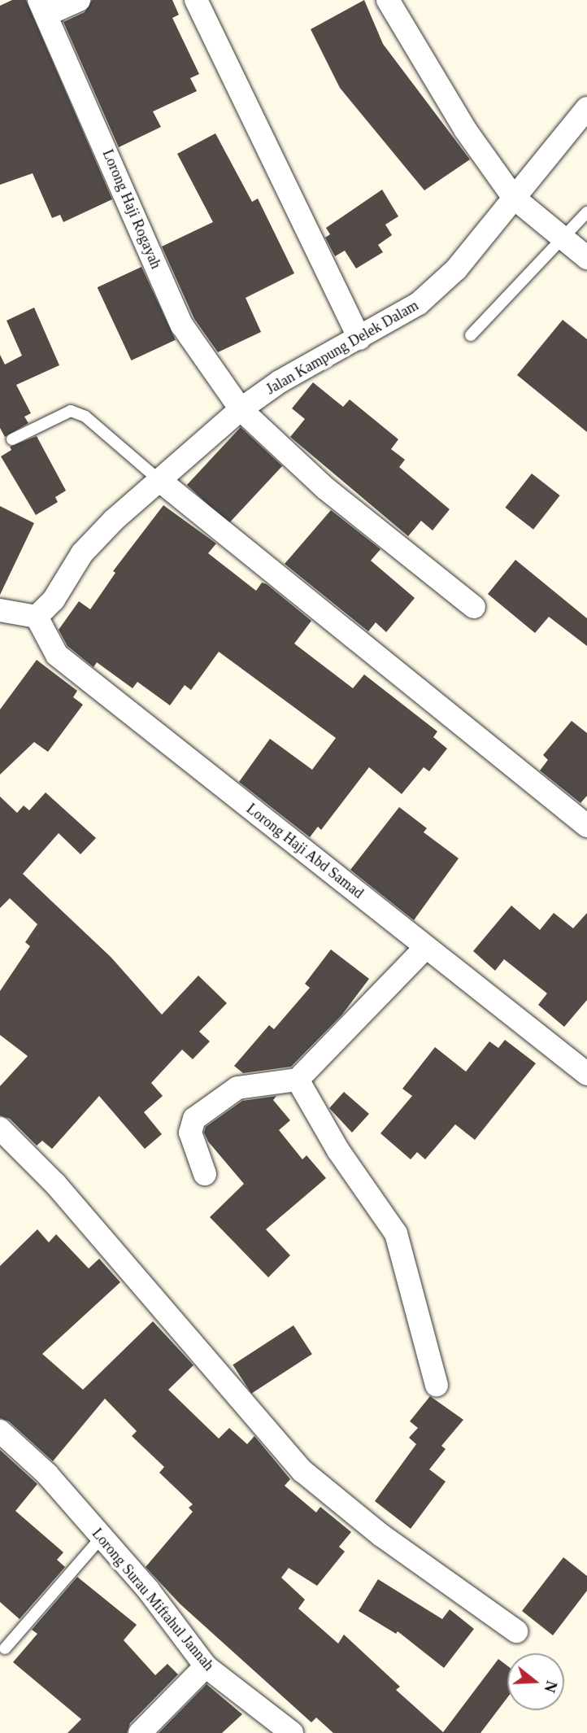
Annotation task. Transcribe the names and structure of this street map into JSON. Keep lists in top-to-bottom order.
{
  "streets": {
    "street": [
      "Lorong Haji Rogayah",
      "Jalan Kampung Delek Dalam",
      "Lorong Haji Abd Samad",
      "Lorong Surau Miftahul Jannah"
    ]
  },
  "crossings": [
    ["Lorong Haji Rogayah", "Jalan Kampung Delek Dalam"],
    ["Jalan Kampung Delek Dalam", "Lorong Haji Abd Samad"]
  ],
  "north": "right"
}
